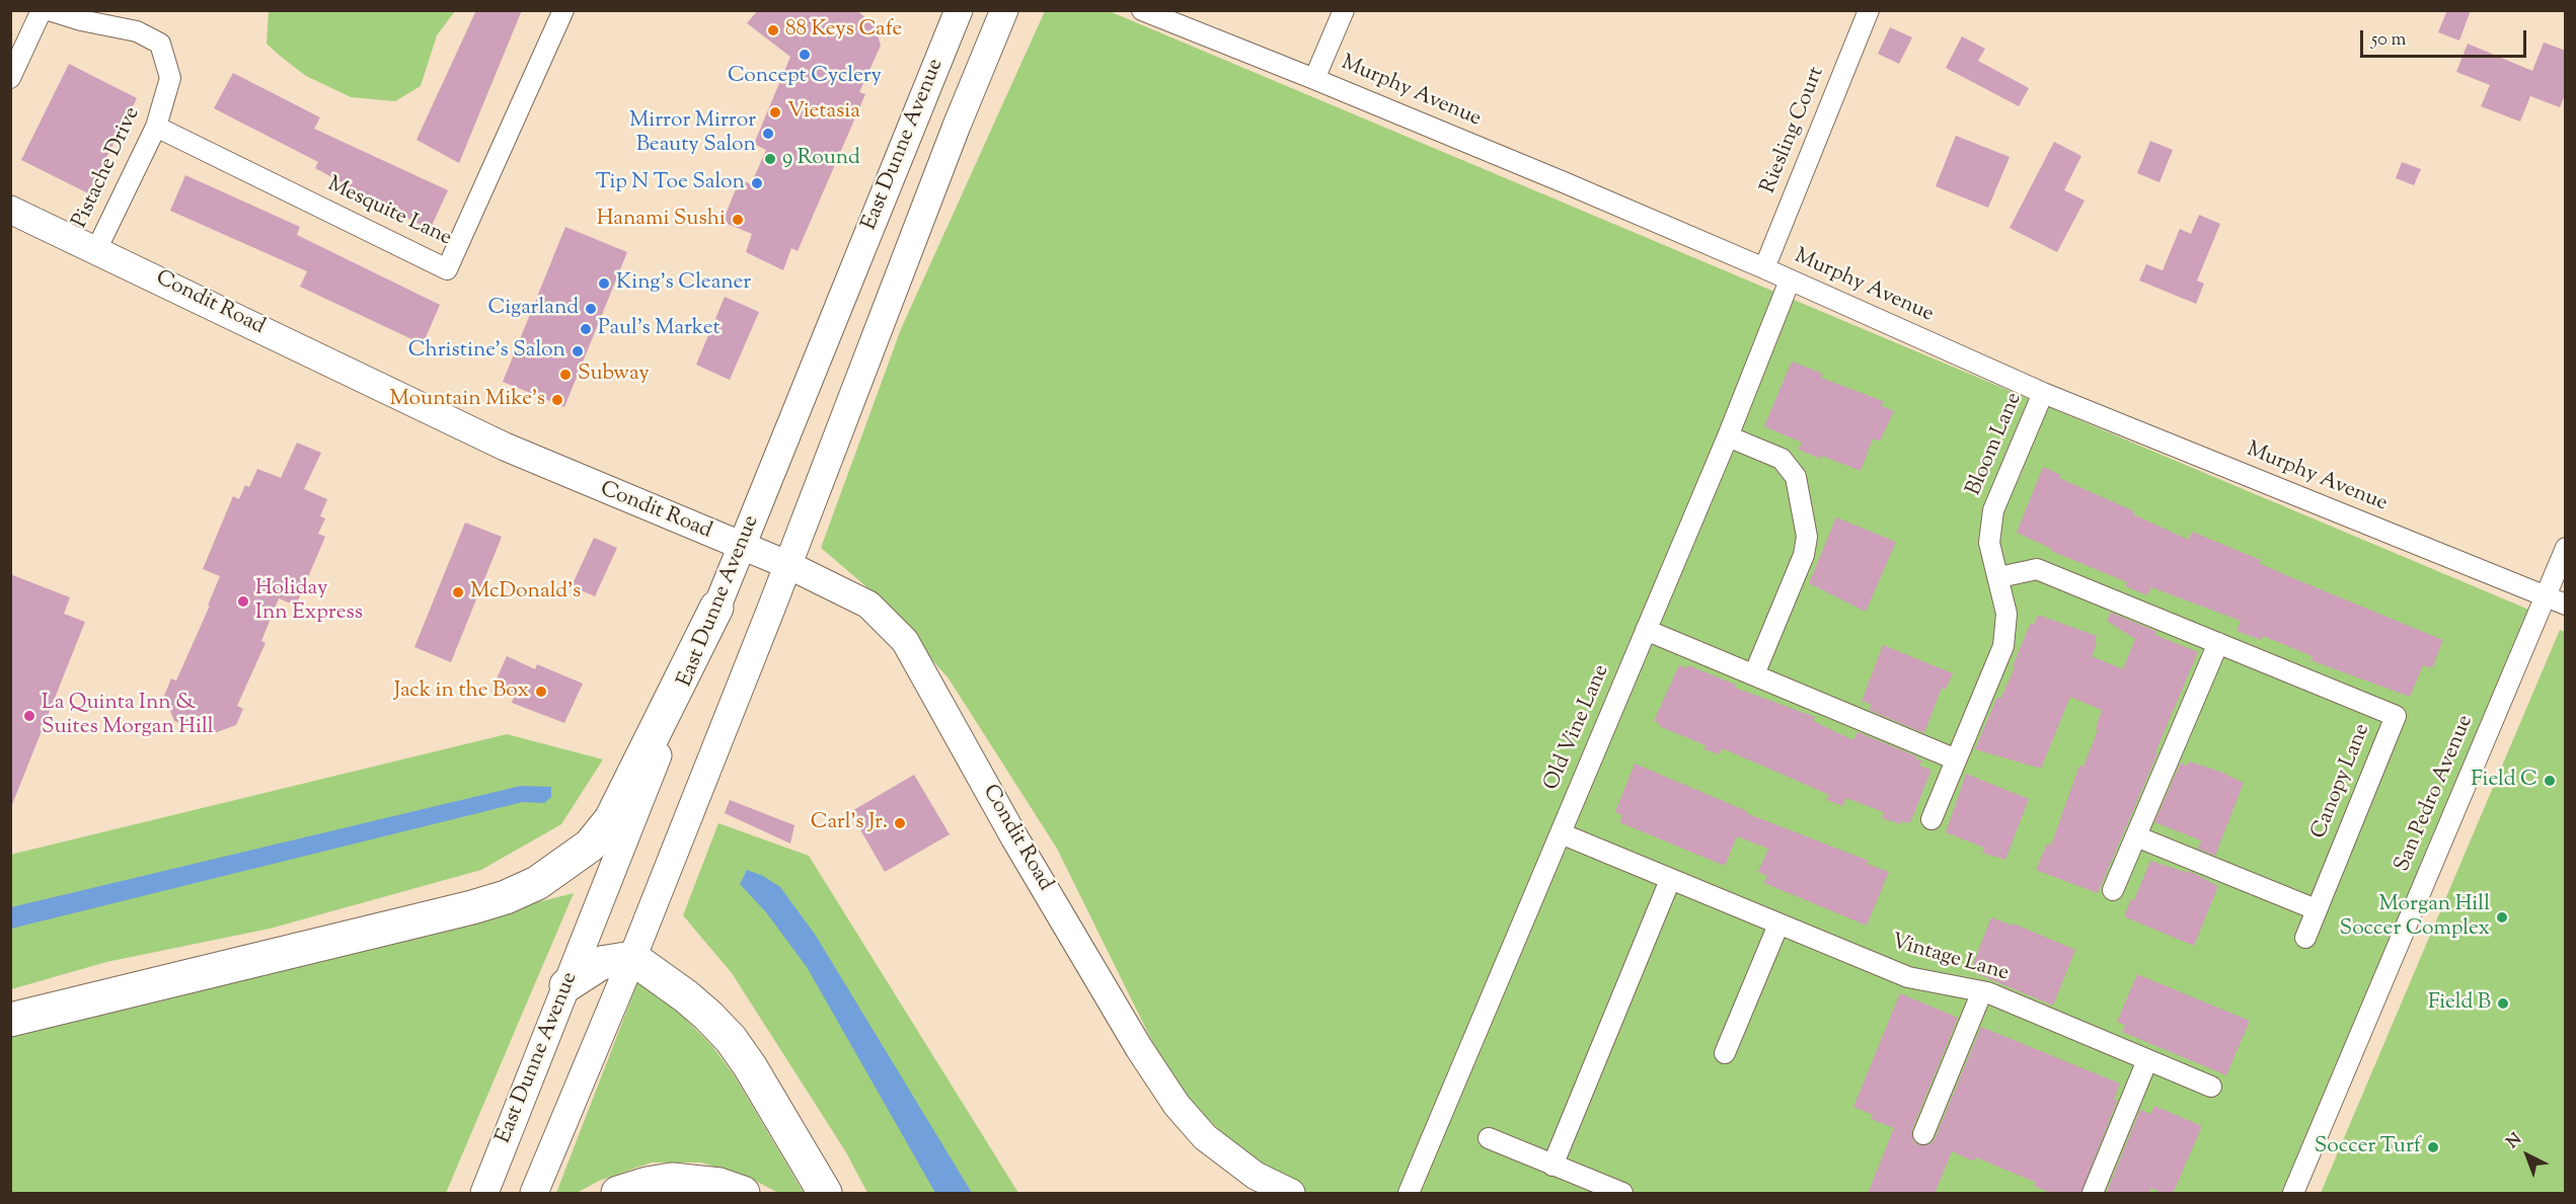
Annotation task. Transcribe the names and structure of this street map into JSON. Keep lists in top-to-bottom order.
{
  "streets": {
    "main road": ["East Dunne Avenue", "Condit Road"],
    "street": [
      "Murphy Avenue",
      "Riesling Court",
      "Pistache Drive",
      "Mesquite Lane",
      "Bloom Lane",
      "Old Vine Lane",
      "Canopy Lane",
      "San Pedro Avenue",
      "Vintage Lane"
    ]
  },
  "crossings": [
    ["Murphy Avenue", "Riesling Court"],
    ["Murphy Avenue", "Bloom Lane"],
    ["Murphy Avenue", "Old Vine Lane"],
    ["Murphy Avenue", "San Pedro Avenue"],
    ["East Dunne Avenue", "Condit Road"],
    ["Pistache Drive", "Mesquite Lane"],
    ["Pistache Drive", "Condit Road"],
    ["Bloom Lane", "Canopy Lane"],
    ["Old Vine Lane", "Vintage Lane"]
  ],
  "places": [
    "88 Keys Cafe",
    "Concept Cyclery",
    "Vietasia",
    "Mirror Mirror Beauty Salon",
    "9 Round",
    "Tip N Toe Salon",
    "Hanami Sushi",
    "King's Cleaner",
    "Cigarland",
    "Paul's Market",
    "Christine's Salon",
    "Subway",
    "Mountain Mike's",
    "McDonald's",
    "Holiday Inn Express",
    "Jack in the Box",
    "La Quinta Inn & Suites Morgan Hill",
    "Field C",
    "Carl's Jr.",
    "Morgan Hill Soccer Complex",
    "Field B",
    "Soccer Turf"
  ],
  "scale_bar": "50 m",
  "north": "top left"
}
